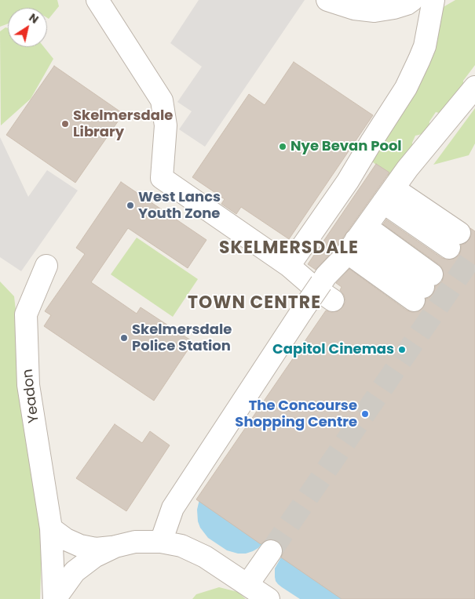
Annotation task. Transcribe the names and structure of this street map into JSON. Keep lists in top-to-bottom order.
{
  "streets": {
    "street": ["Yeadon"]
  },
  "districts": ["SKELMERSDALE", "TOWN CENTRE"],
  "places": [
    "Skelmersdale Library",
    "Nye Bevan Pool",
    "West Lancs Youth Zone",
    "Skelmersdale Police Station",
    "Capitol Cinemas",
    "The Concourse Shopping Centre"
  ],
  "north": "top right"
}
